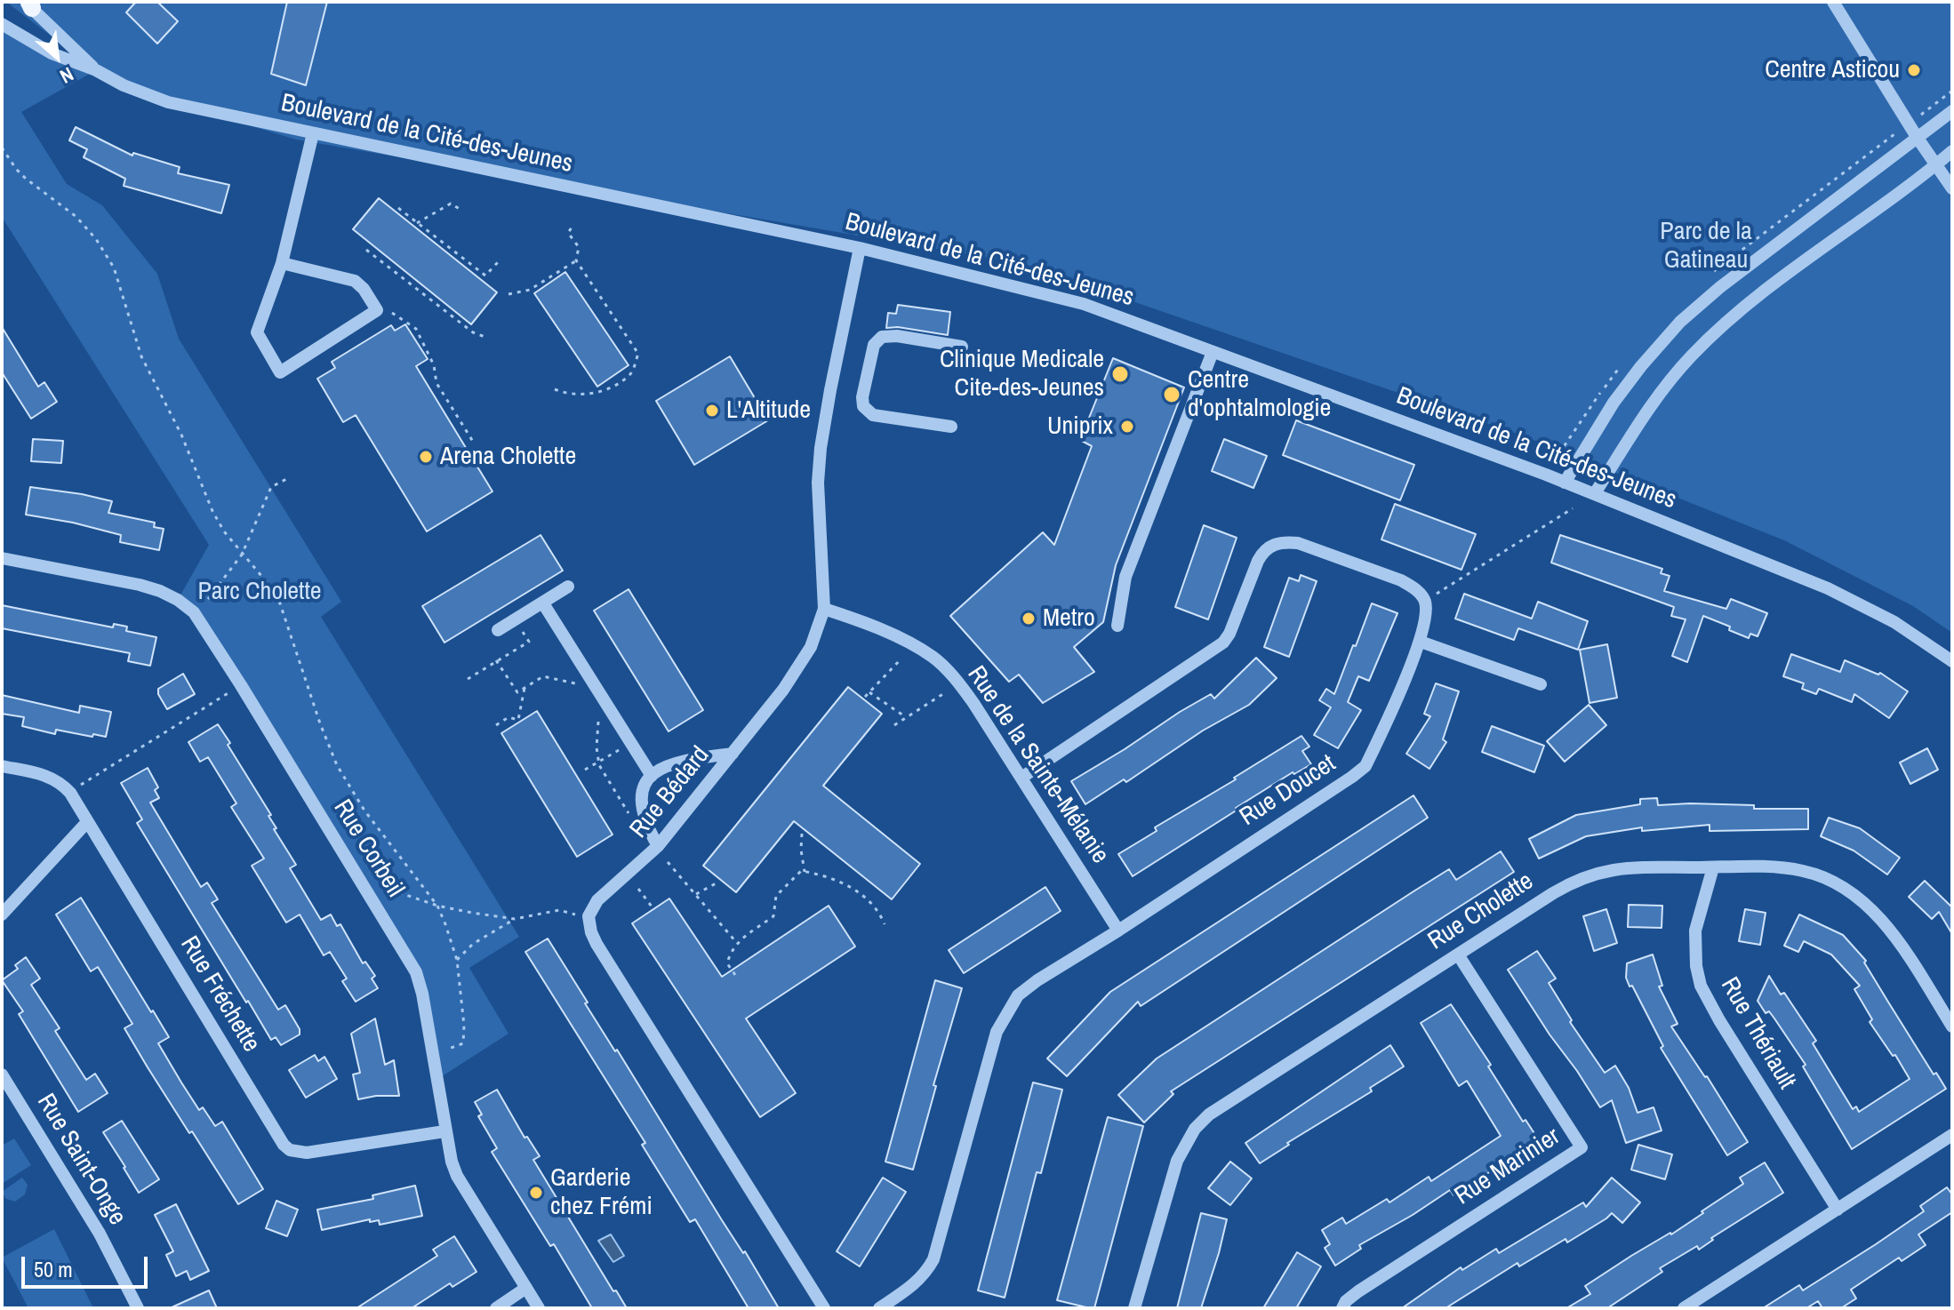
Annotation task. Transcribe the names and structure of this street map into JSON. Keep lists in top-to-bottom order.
{
  "streets": {
    "street": [
      "Boulevard de la Cité-des-Jeunes",
      "Rue de la Sainte-Mélanie",
      "Rue Doucet",
      "Rue Bédard",
      "Rue Corbeil",
      "Rue Cholette",
      "Rue Fréchette",
      "Rue Thériault",
      "Rue Saint-Onge",
      "Rue Marinier"
    ]
  },
  "crossings": [
    ["Boulevard de la Cité-des-Jeunes", "Rue Bédard"],
    ["Rue de la Sainte-Mélanie", "Rue Doucet"],
    ["Rue de la Sainte-Mélanie", "Rue Bédard"],
    ["Rue Corbeil", "Rue Fréchette"],
    ["Rue Cholette", "Rue Thériault"],
    ["Rue Cholette", "Rue Marinier"]
  ],
  "parks": ["Parc de la Gatineau", "Parc Cholette"],
  "places": [
    "Centre Asticou",
    "Clinique Medicale Cite-des-Jeunes",
    "Centre d'ophtalmologie",
    "L'Altitude",
    "Uniprix",
    "Arena Cholette",
    "Metro",
    "Garderie chez Frémi"
  ],
  "scale_bar": "50 m",
  "north": "bottom right"
}
